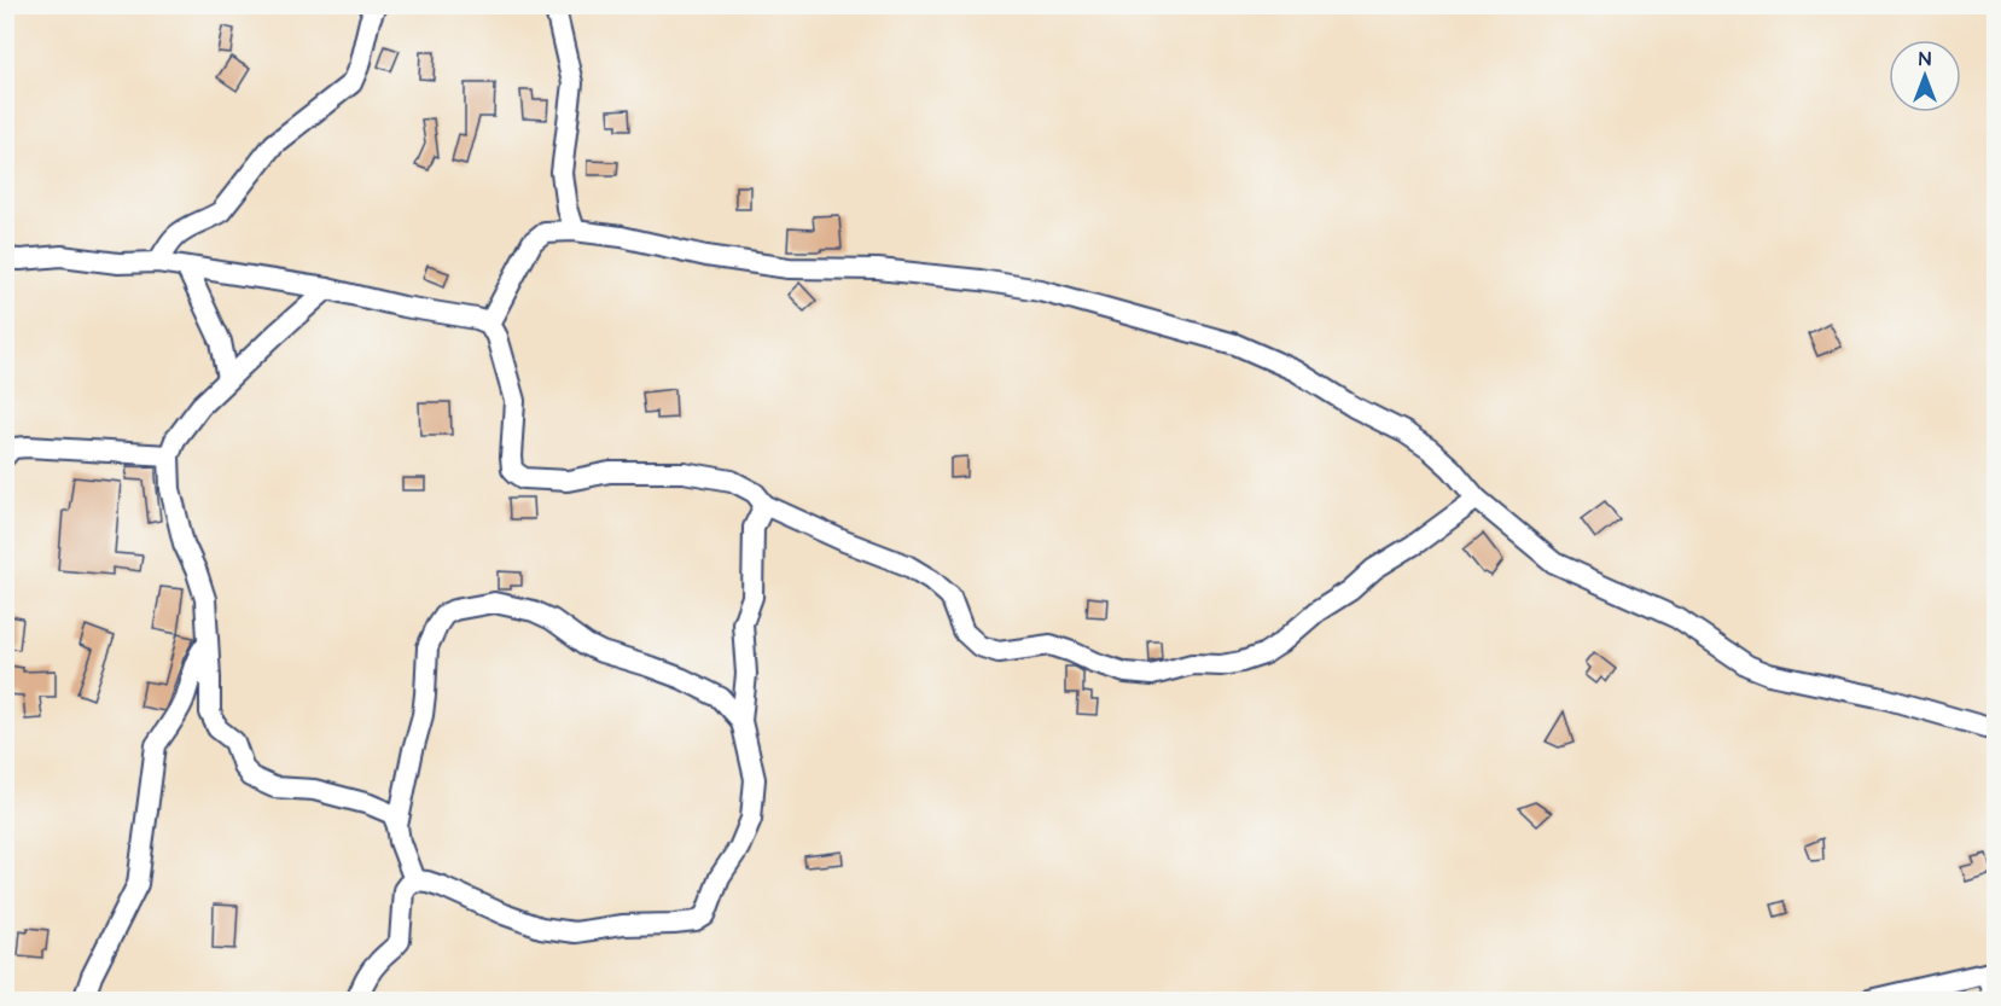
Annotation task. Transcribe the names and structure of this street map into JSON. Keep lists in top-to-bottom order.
{
  "north": "top"
}
